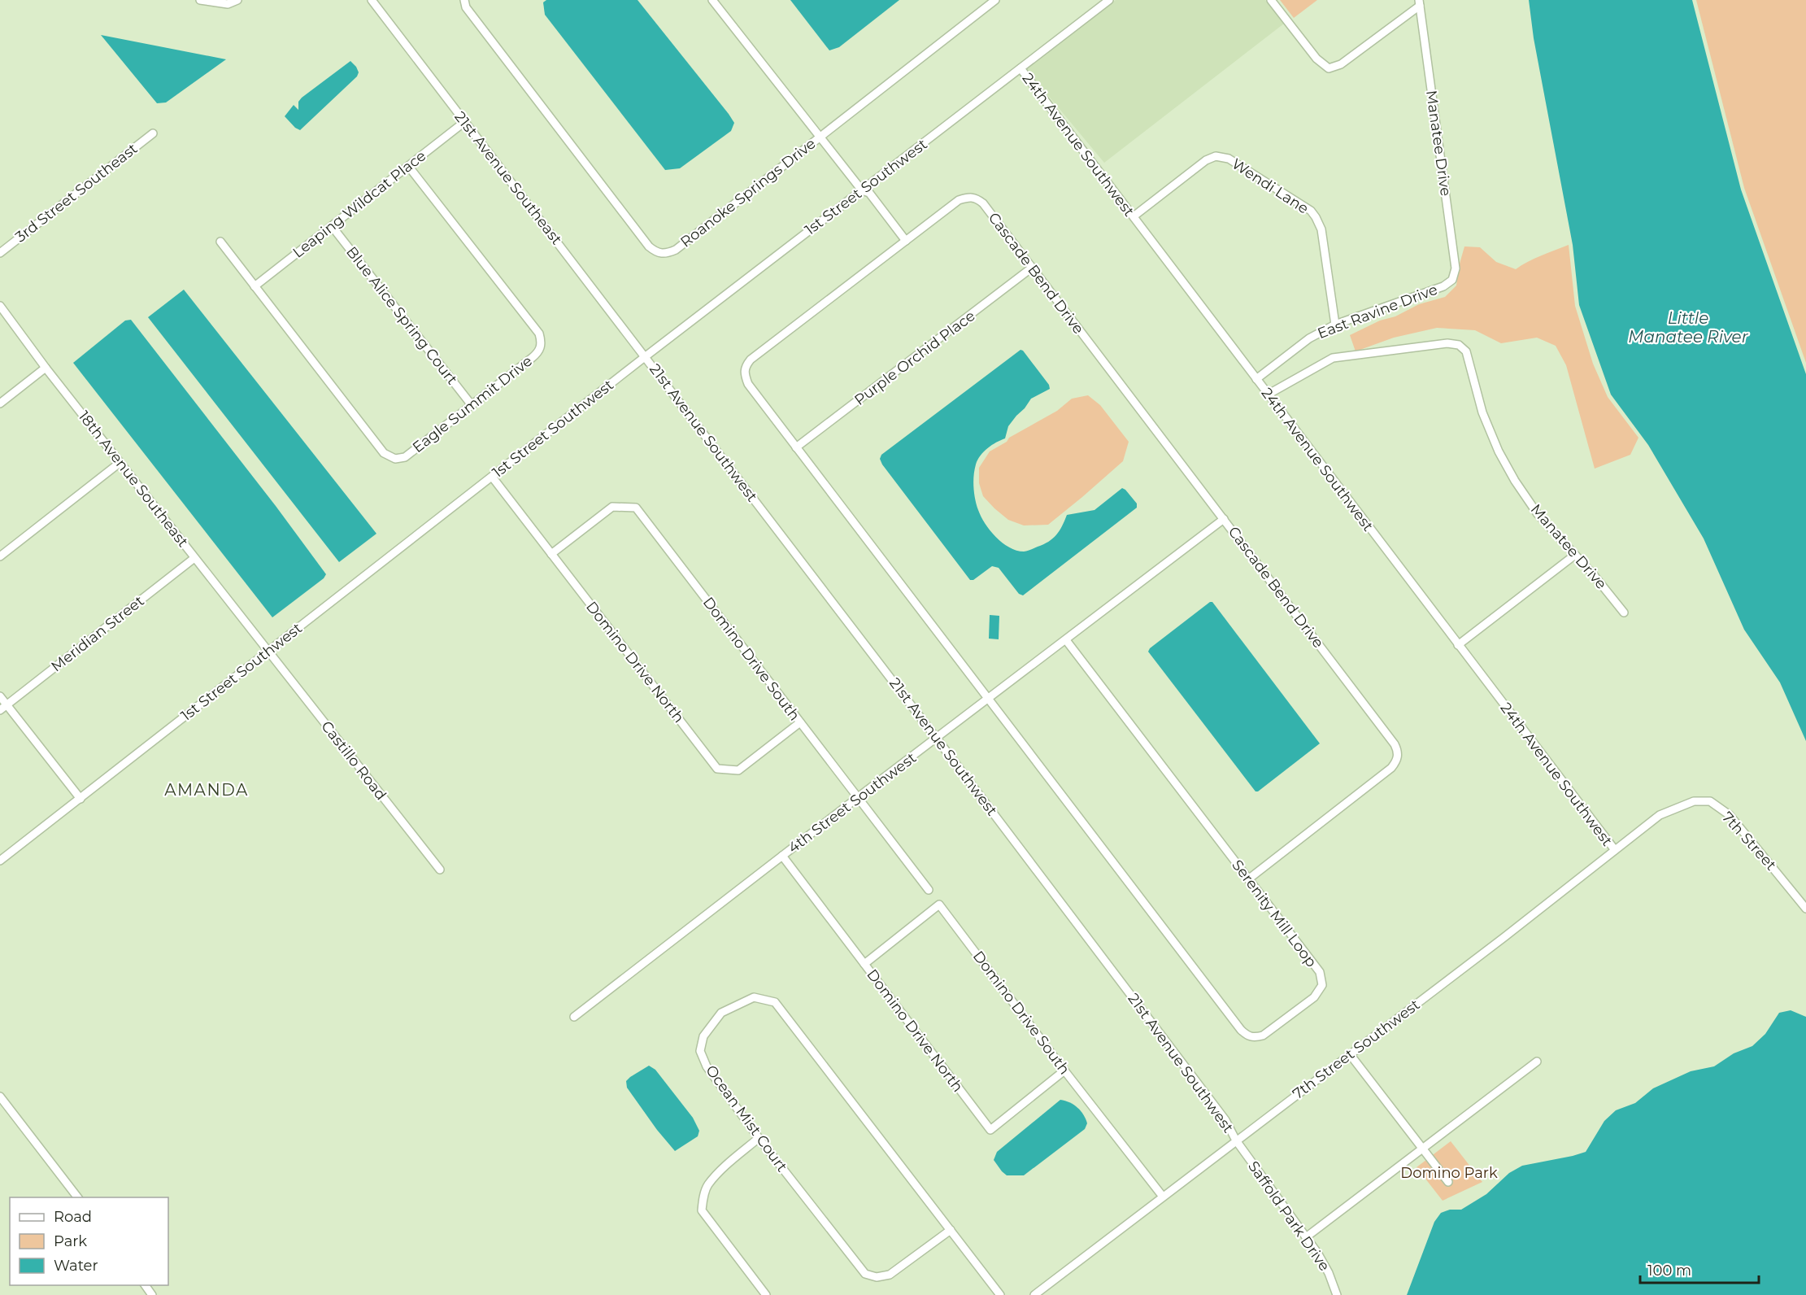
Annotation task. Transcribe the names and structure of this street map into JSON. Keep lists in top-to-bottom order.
{
  "streets": {
    "street": [
      "Manatee Drive",
      "24th Avenue Southwest",
      "21st Avenue Southeast",
      "Wendi Lane",
      "1st Street Southwest",
      "3rd Street Southeast",
      "Roanoke Springs Drive",
      "Leaping Wildcat Place",
      "Cascade Bend Drive",
      "East Ravine Drive",
      "Blue Alice Spring Court",
      "Purple Orchid Place",
      "Eagle Summit Drive",
      "21st Avenue Southwest",
      "18th Avenue Southeast",
      "Meridian Street",
      "Domino Drive South",
      "Domino Drive North",
      "Castillo Road",
      "4th Street Southwest",
      "7th Street",
      "Serenity Mill Loop",
      "7th Street Southwest",
      "Ocean Mist Court",
      "Saffold Park Drive"
    ]
  },
  "crossings": [
    ["Manatee Drive", "24th Avenue Southwest"],
    ["Manatee Drive", "East Ravine Drive"],
    ["24th Avenue Southwest", "Wendi Lane"],
    ["24th Avenue Southwest", "1st Street Southwest"],
    ["24th Avenue Southwest", "East Ravine Drive"],
    ["24th Avenue Southwest", "7th Street Southwest"],
    ["21st Avenue Southeast", "1st Street Southwest"],
    ["21st Avenue Southeast", "Leaping Wildcat Place"],
    ["21st Avenue Southeast", "21st Avenue Southwest"],
    ["Wendi Lane", "East Ravine Drive"],
    ["1st Street Southwest", "21st Avenue Southwest"],
    ["1st Street Southwest", "18th Avenue Southeast"],
    ["1st Street Southwest", "Domino Drive North"],
    ["1st Street Southwest", "Castillo Road"],
    ["Leaping Wildcat Place", "Blue Alice Spring Court"],
    ["Leaping Wildcat Place", "Eagle Summit Drive"],
    ["Cascade Bend Drive", "Purple Orchid Place"],
    ["Cascade Bend Drive", "4th Street Southwest"],
    ["Cascade Bend Drive", "Serenity Mill Loop"],
    ["Blue Alice Spring Court", "Eagle Summit Drive"],
    ["21st Avenue Southwest", "4th Street Southwest"],
    ["21st Avenue Southwest", "7th Street Southwest"],
    ["21st Avenue Southwest", "Saffold Park Drive"],
    ["18th Avenue Southeast", "Meridian Street"],
    ["18th Avenue Southeast", "Castillo Road"],
    ["Domino Drive South", "Domino Drive North"],
    ["Domino Drive South", "4th Street Southwest"],
    ["Domino Drive South", "7th Street Southwest"],
    ["Domino Drive North", "4th Street Southwest"],
    ["4th Street Southwest", "Serenity Mill Loop"],
    ["7th Street", "7th Street Southwest"],
    ["7th Street Southwest", "Saffold Park Drive"]
  ],
  "districts": ["AMANDA"],
  "water": ["Little Manatee River"],
  "parks": ["Domino Park"],
  "legend": ["Road", "Park", "Water"],
  "scale_bar": "100 m"
}
